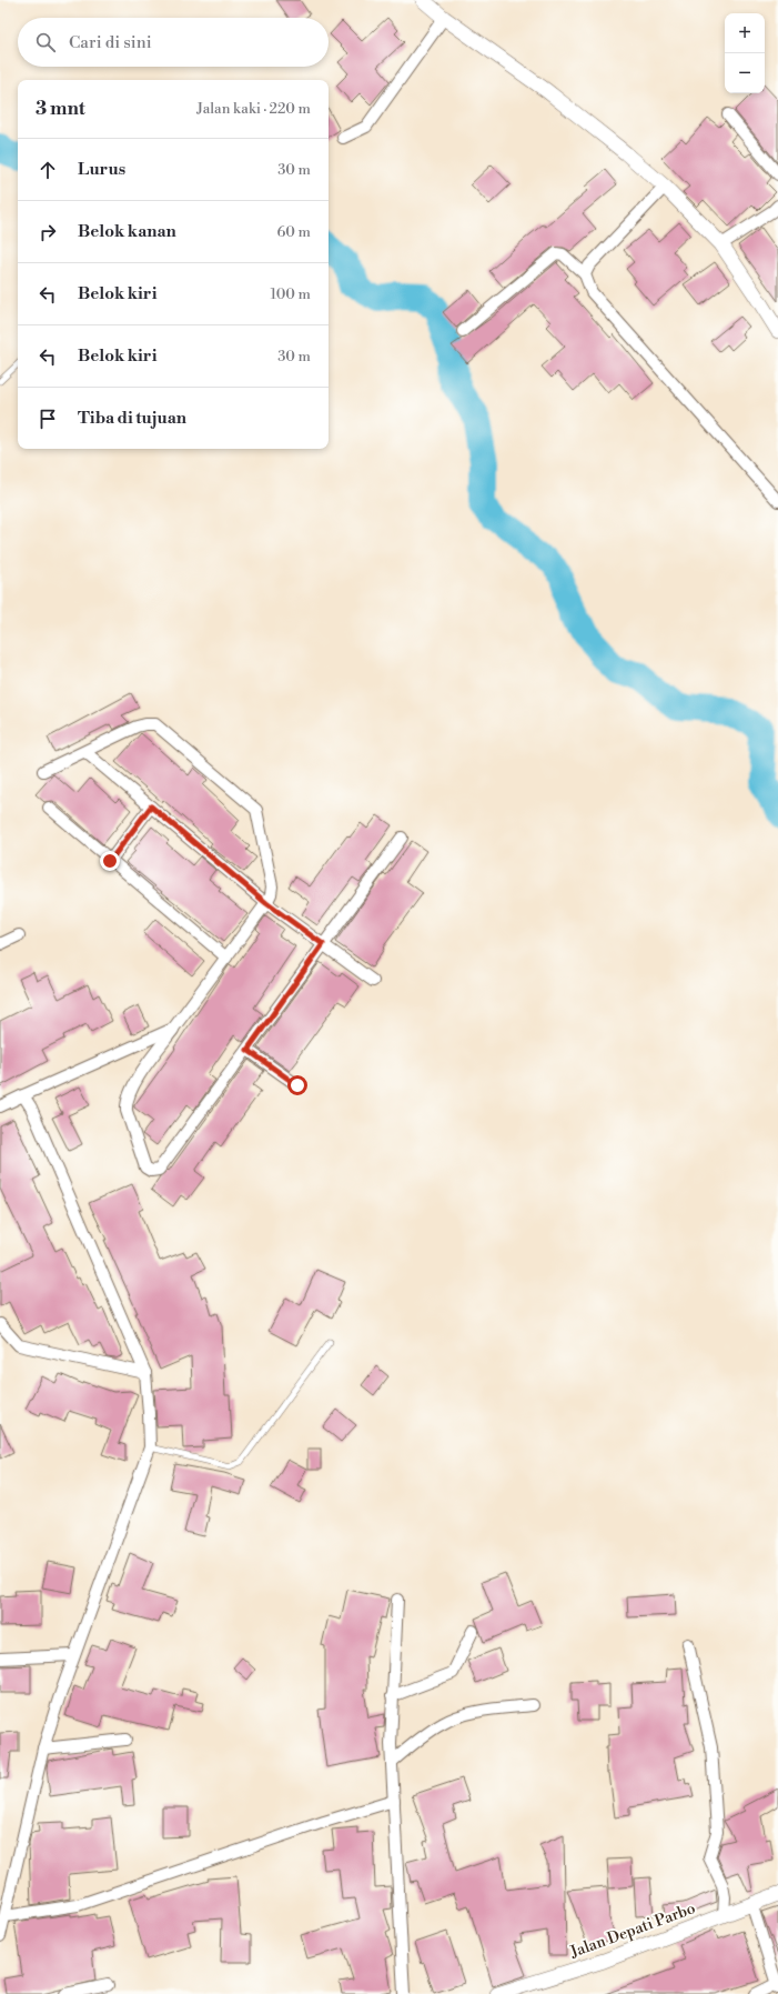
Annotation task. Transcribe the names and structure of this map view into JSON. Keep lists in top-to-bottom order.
{
  "streets": {
    "street": ["Jalan Depati Parbo"]
  },
  "page": {
    "map_buttons": ["+", "−"],
    "search": "Cari di sini",
    "heading": ["3 mnt", "Jalan kaki · 220 m"],
    "list": [
      ["Lurus", "30 m"],
      ["Belok kanan", "60 m"],
      ["Belok kiri", "100 m"],
      ["Belok kiri", "30 m"],
      "Tiba di tujuan"
    ]
  }
}
